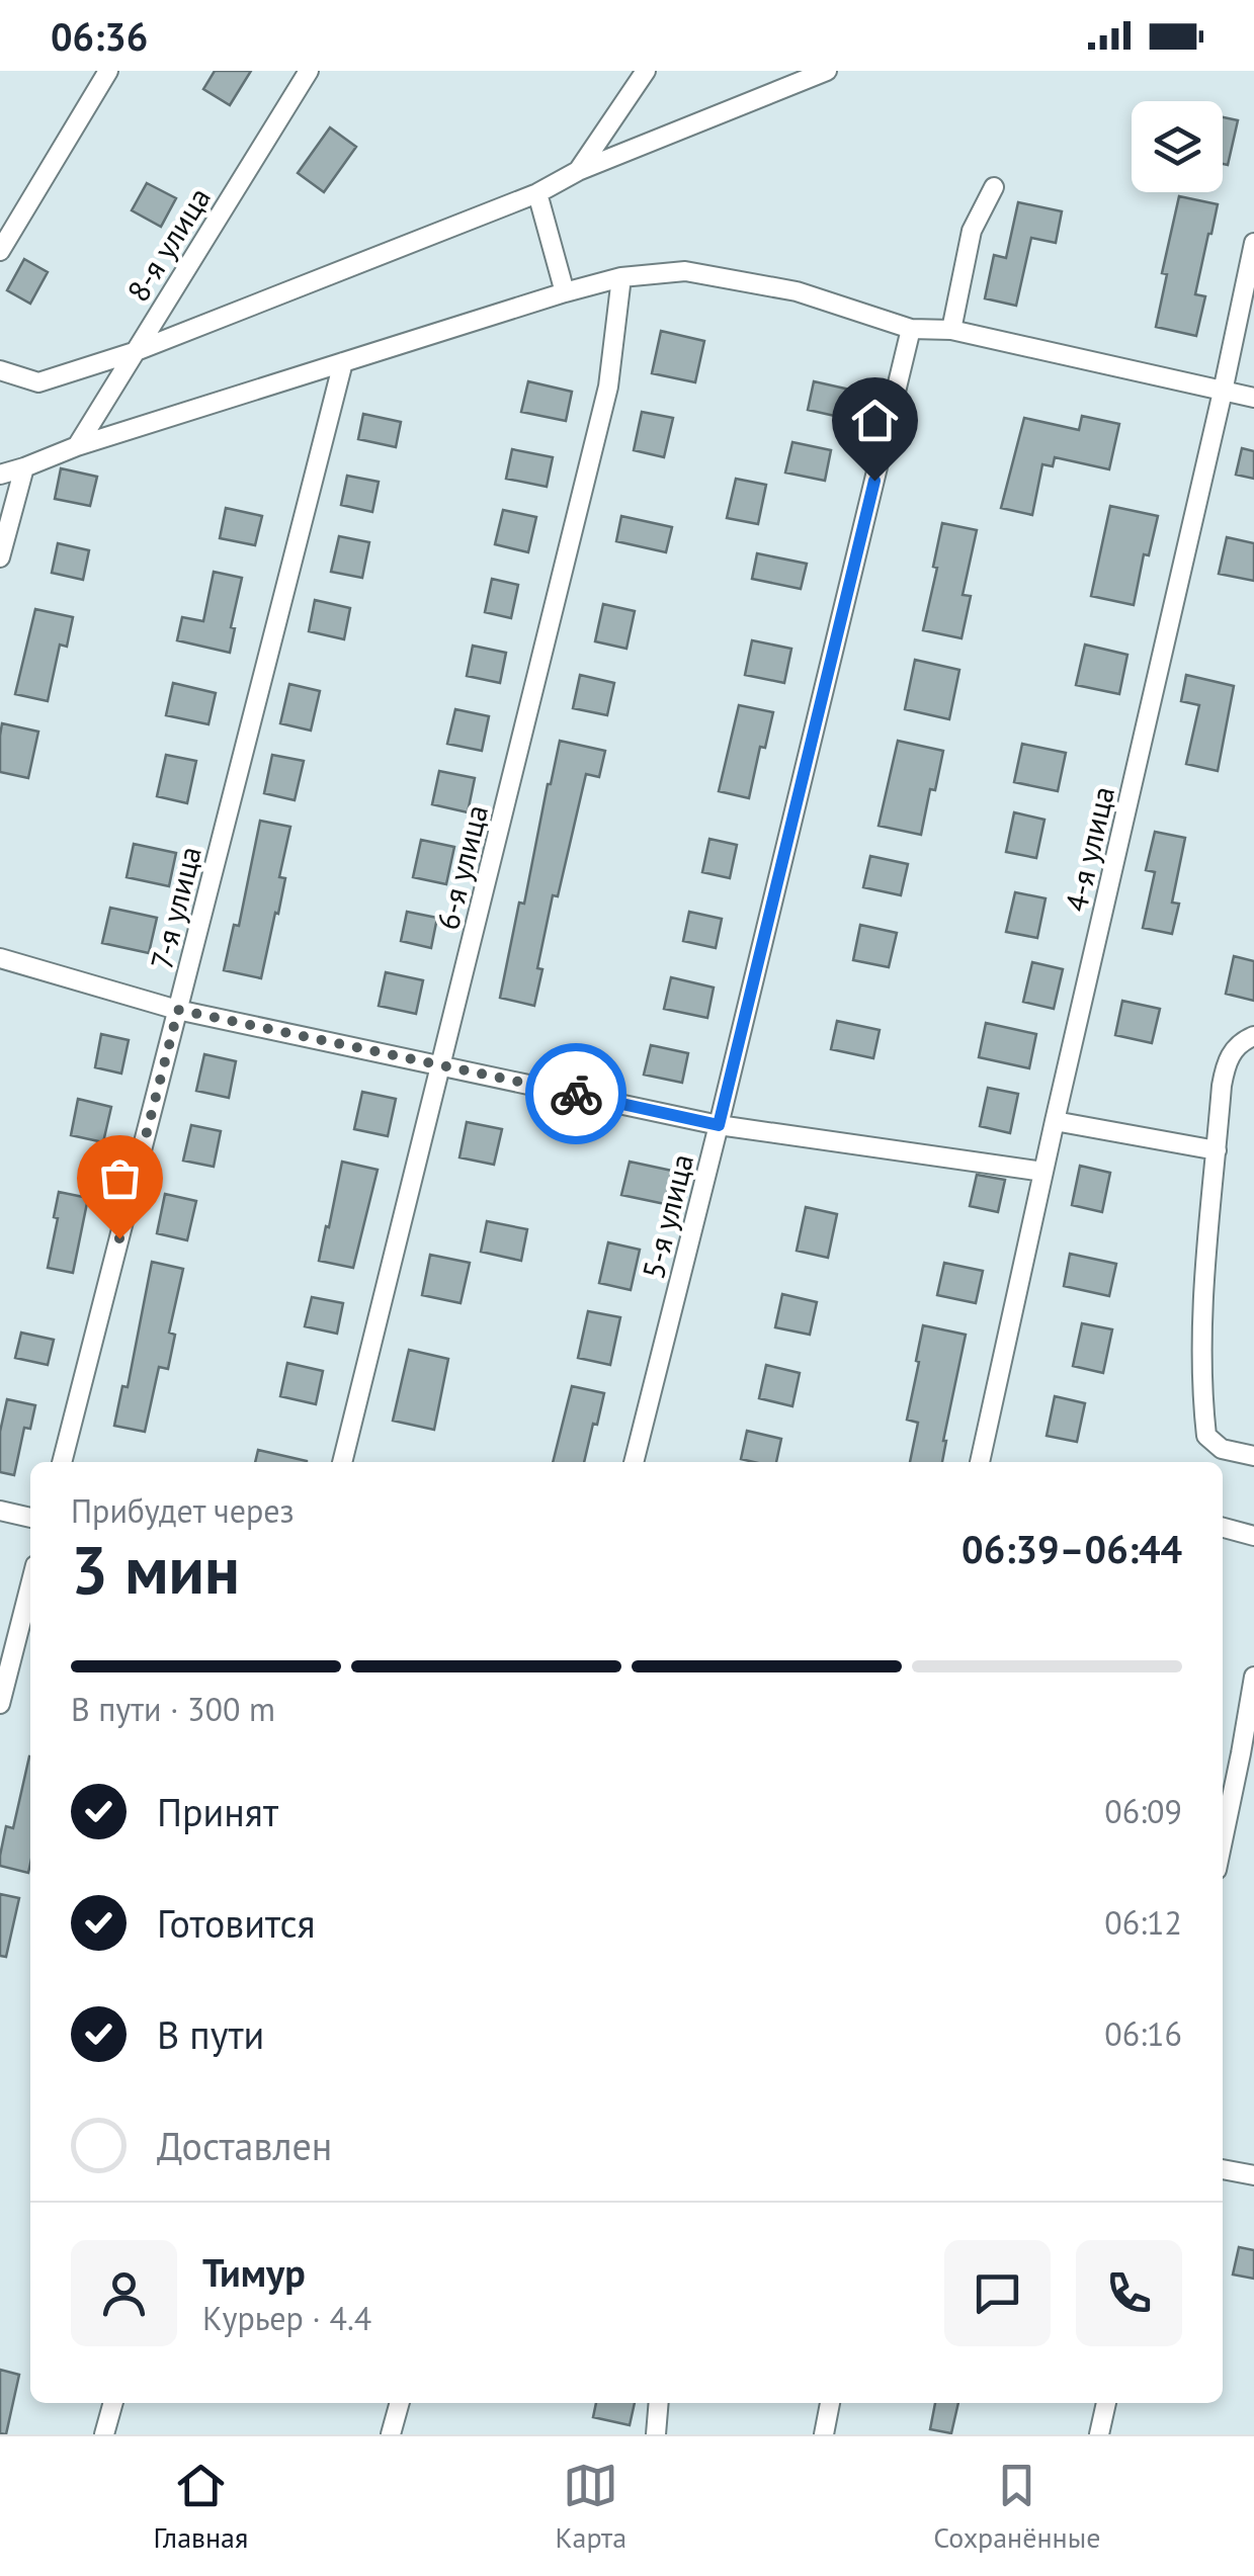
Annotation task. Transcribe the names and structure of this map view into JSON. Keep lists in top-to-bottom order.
{
  "streets": {
    "street": [
      "8-я улица",
      "4-я улица",
      "6-я улица",
      "7-я улица",
      "5-я улица"
    ]
  },
  "page": {
    "status": "06:36",
    "heading": ["3 мин", "Прибудет через", "06:39–06:44"],
    "panel": ["Тимур", "Курьер · 4.4"],
    "bar": "В пути · 300 m",
    "list": [
      ["Принят", "06:09"],
      ["Готовится", "06:12"],
      ["В пути", "06:16"],
      "Доставлен"
    ],
    "tabs": ["Главная", "Карта", "Сохранённые"]
  }
}
